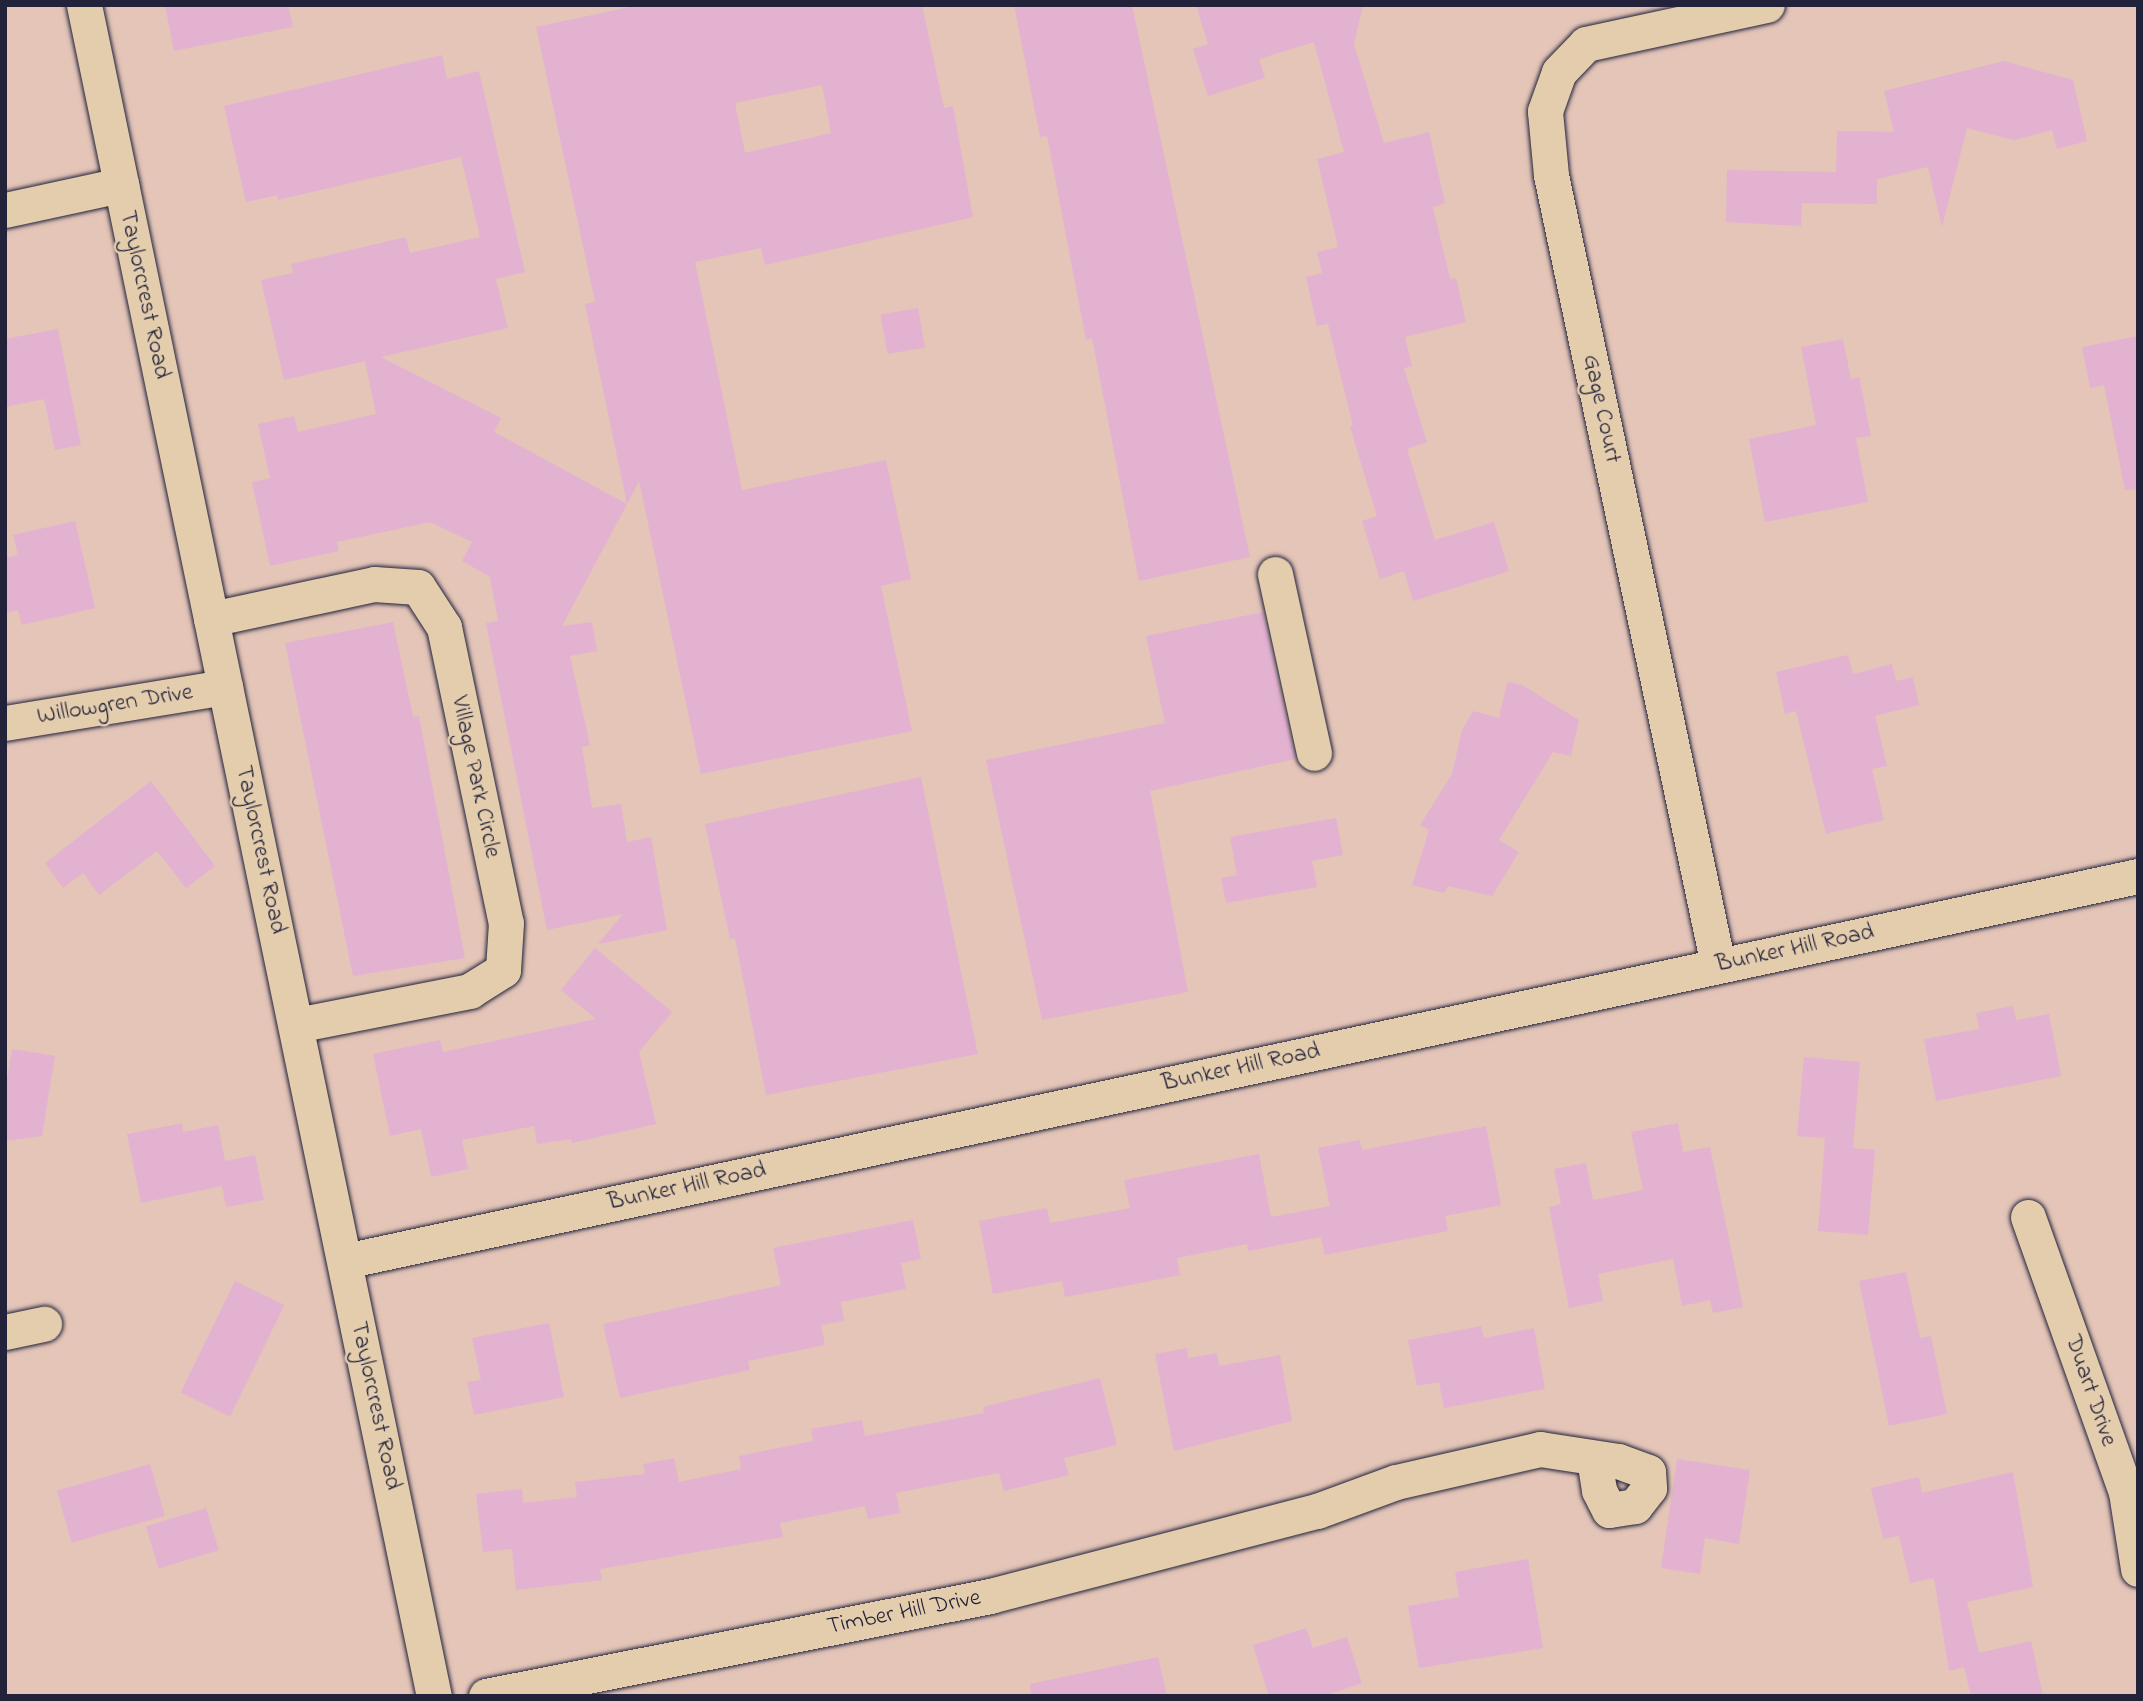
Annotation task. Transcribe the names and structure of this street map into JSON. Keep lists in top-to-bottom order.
{
  "streets": {
    "street": [
      "Taylorcrest Road",
      "Gage Court",
      "Willowgren Drive",
      "Village Park Circle",
      "Bunker Hill Road",
      "Duart Drive",
      "Timber Hill Drive"
    ]
  },
  "crossings": [
    ["Taylorcrest Road", "Willowgren Drive"],
    ["Taylorcrest Road", "Village Park Circle"],
    ["Taylorcrest Road", "Bunker Hill Road"],
    ["Gage Court", "Bunker Hill Road"]
  ]
}
